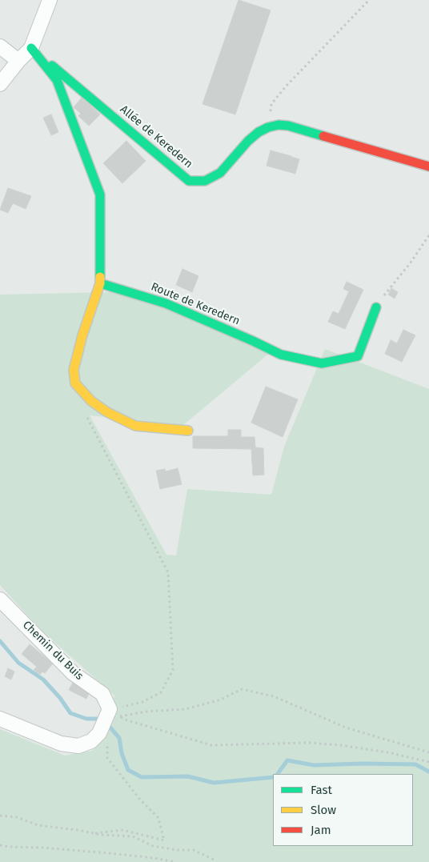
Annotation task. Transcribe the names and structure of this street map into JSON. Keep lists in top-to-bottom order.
{
  "streets": {
    "street": ["Allée de Keredern", "Route de Keredern", "Chemin du Buis"]
  },
  "legend": ["Fast", "Slow", "Jam"]
}
